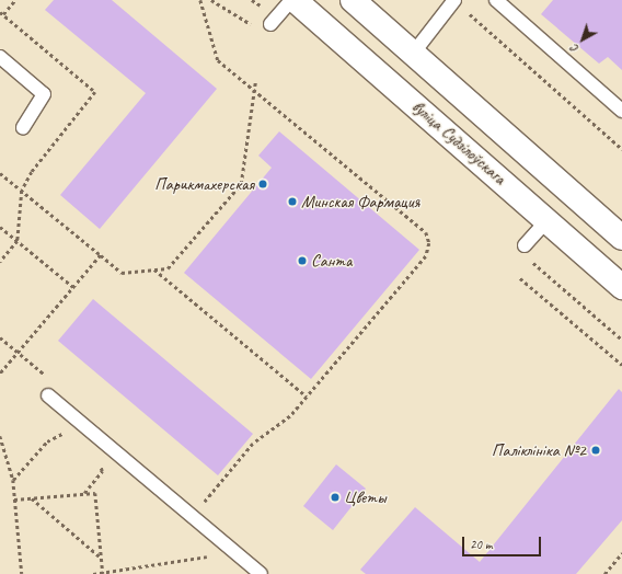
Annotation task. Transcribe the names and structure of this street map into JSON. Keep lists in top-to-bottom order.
{
  "streets": {
    "main road": ["вуліца Судзілоўскага"]
  },
  "places": [
    "Парикмахерская",
    "Минская Фармация",
    "Санта",
    "Паліклініка №2",
    "Цветы"
  ],
  "scale_bar": "20 m",
  "north": "bottom left"
}
